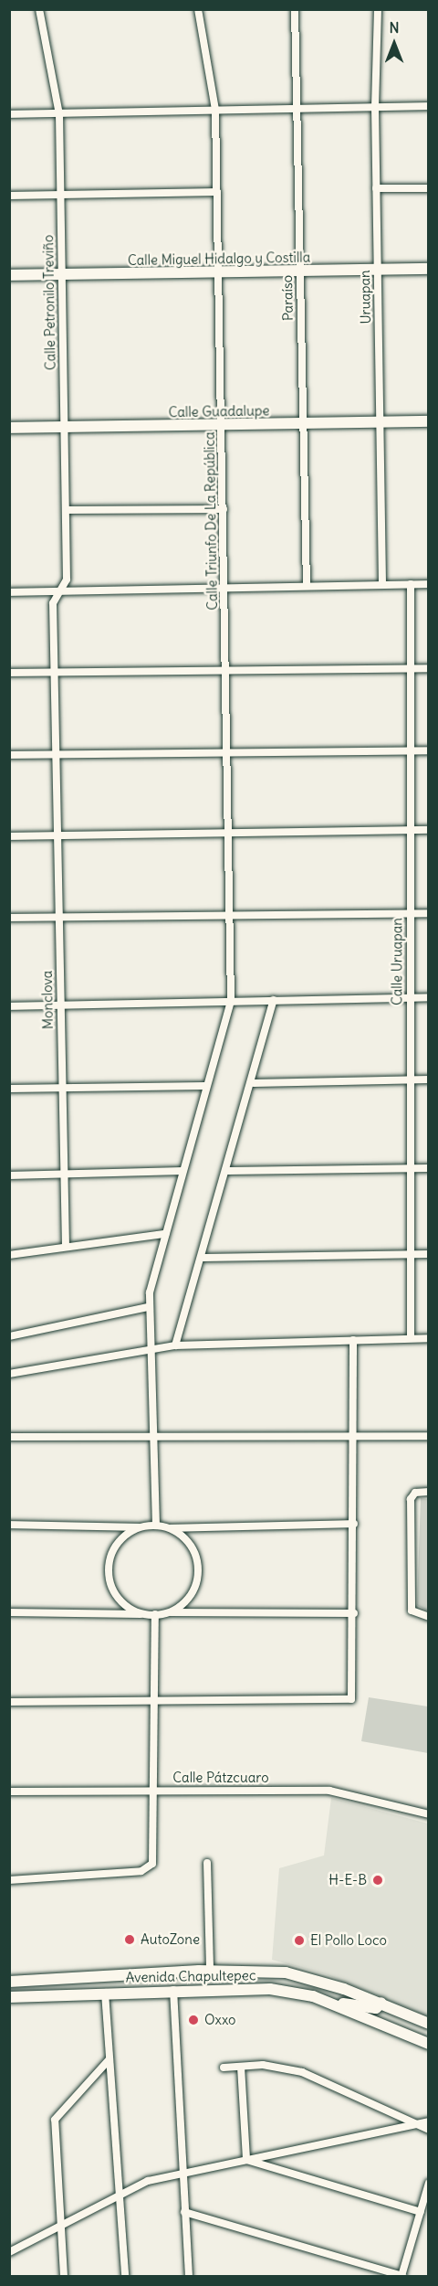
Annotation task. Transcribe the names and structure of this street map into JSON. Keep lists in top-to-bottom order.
{
  "streets": {
    "main road": ["Calle Miguel Hidalgo y Costilla", "Calle Guadalupe", "Avenida Chapultepec"],
    "street": [
      "Uruapan",
      "Paraíso",
      "Calle Petronilo Treviño",
      "Calle Triunfo De La República",
      "Calle Uruapan",
      "Monclova",
      "Calle Pátzcuaro"
    ]
  },
  "crossings": [
    ["Calle Miguel Hidalgo y Costilla", "Uruapan"],
    ["Calle Miguel Hidalgo y Costilla", "Paraíso"],
    ["Calle Miguel Hidalgo y Costilla", "Calle Petronilo Treviño"],
    ["Calle Miguel Hidalgo y Costilla", "Calle Triunfo De La República"],
    ["Uruapan", "Calle Guadalupe"],
    ["Paraíso", "Calle Guadalupe"],
    ["Calle Petronilo Treviño", "Calle Guadalupe"],
    ["Calle Petronilo Treviño", "Monclova"],
    ["Calle Guadalupe", "Calle Triunfo De La República"]
  ],
  "places": [
    "H-E-B",
    "AutoZone",
    "El Pollo Loco",
    "Oxxo"
  ],
  "north": "top"
}
